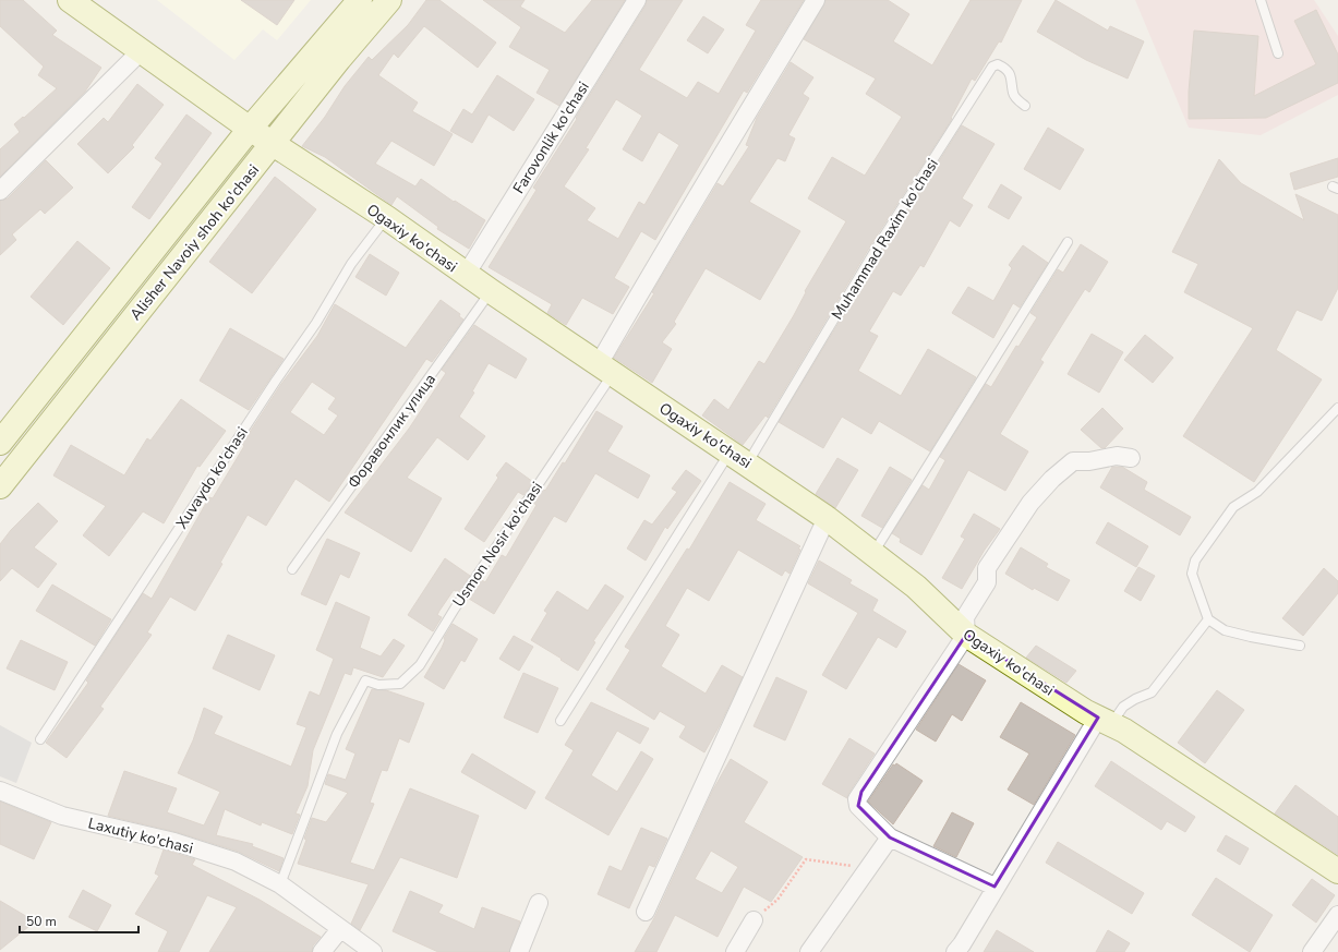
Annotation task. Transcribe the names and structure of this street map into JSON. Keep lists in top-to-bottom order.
{
  "streets": {
    "street": [
      "Farovonlik ko'chasi",
      "Ogaxiy ko'chasi",
      "Alisher Navoiy shoh ko'chasi",
      "Laxutiy ko'chasi"
    ],
    "lane": [
      "Muhammad Raxim ko'chasi",
      "Форавонлик улица",
      "Xuvaydo ko'chasi",
      "Usmon Nosir ko'chasi"
    ]
  },
  "crossings": [
    ["Farovonlik ko'chasi", "Ogaxiy ko'chasi"],
    ["Ogaxiy ko'chasi", "Muhammad Raxim ko'chasi"],
    ["Ogaxiy ko'chasi", "Alisher Navoiy shoh ko'chasi"],
    ["Ogaxiy ko'chasi", "Форавонлик улица"],
    ["Ogaxiy ko'chasi", "Xuvaydo ko'chasi"],
    ["Ogaxiy ko'chasi", "Usmon Nosir ko'chasi"],
    ["Usmon Nosir ko'chasi", "Laxutiy ko'chasi"]
  ],
  "scale_bar": "50 m"
}
